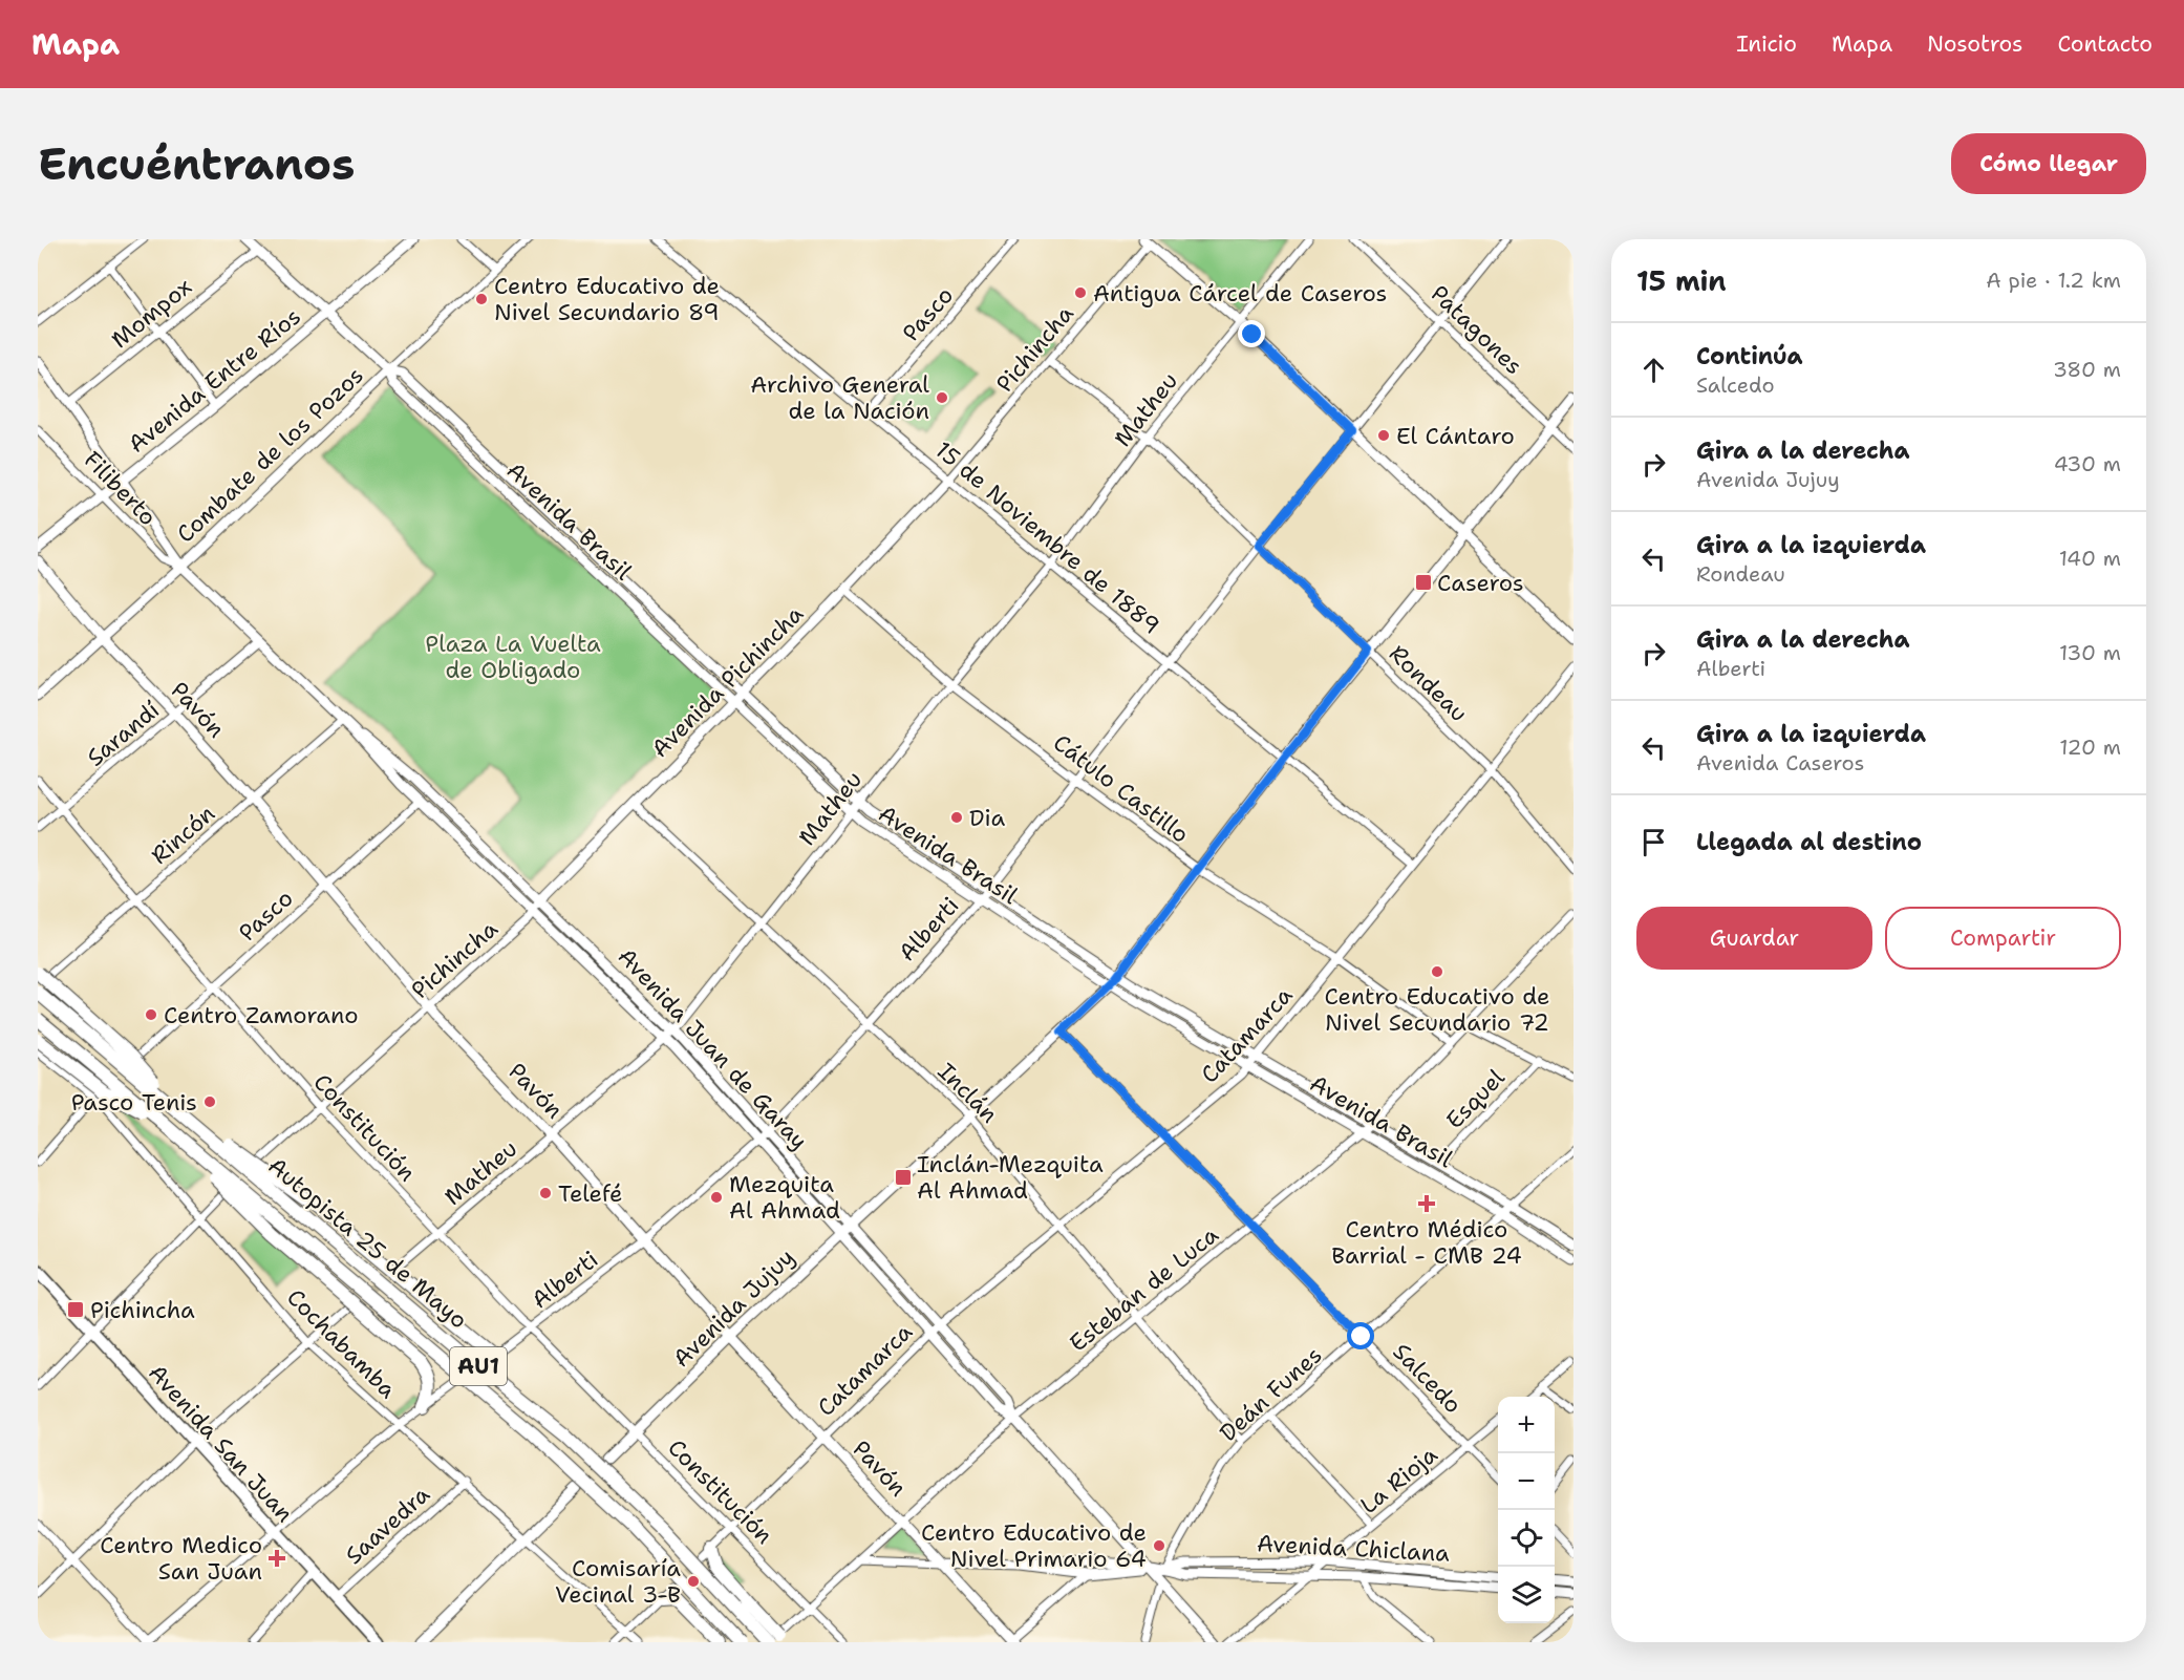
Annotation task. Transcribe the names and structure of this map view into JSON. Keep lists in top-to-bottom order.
{
  "streets": {
    "highway": ["Autopista 25 de Mayo", "AU1"],
    "main road": [
      "Avenida Entre Ríos",
      "Combate de los Pozos",
      "Avenida Brasil",
      "Avenida Pichincha",
      "Pavón",
      "Avenida Juan de Garay",
      "Avenida Jujuy",
      "Avenida San Juan",
      "Avenida Chiclana"
    ],
    "street": [
      "Mompox",
      "Pasco",
      "Patagones",
      "Pichincha",
      "Matheu",
      "Filiberto",
      "15 de Noviembre de 1889",
      "Rondeau",
      "Sarandí",
      "Cátulo Castillo",
      "Rincón",
      "Alberti",
      "Catamarca",
      "Inclán",
      "Esquel",
      "Constitución",
      "Esteban de Luca",
      "Cochabamba",
      "Salcedo",
      "Deán Funes",
      "La Rioja",
      "Saavedra"
    ]
  },
  "crossings": [
    ["Mompox", "Avenida Brasil"],
    ["Mompox", "Avenida Juan de Garay"],
    ["Pasco", "15 de Noviembre de 1889"],
    ["Pasco", "Pavón"],
    ["Pasco", "Avenida Juan de Garay"],
    ["Pasco", "Constitución"],
    ["Patagones", "Alberti"],
    ["Patagones", "Avenida Jujuy"],
    ["Pichincha", "15 de Noviembre de 1889"],
    ["Pichincha", "Avenida Pichincha"],
    ["Pichincha", "Rondeau"],
    ["Pichincha", "Pavón"],
    ["Pichincha", "Avenida Juan de Garay"],
    ["Pichincha", "Constitución"],
    ["Avenida Entre Ríos", "Filiberto"],
    ["Avenida Entre Ríos", "Avenida Brasil"],
    ["Avenida Entre Ríos", "Avenida Juan de Garay"],
    ["Matheu", "Avenida Brasil"],
    ["Matheu", "15 de Noviembre de 1889"],
    ["Matheu", "Rondeau"],
    ["Matheu", "Pavón"],
    ["Matheu", "Cátulo Castillo"],
    ["Matheu", "Avenida Juan de Garay"],
    ["Matheu", "Inclán"],
    ["Matheu", "Constitución"],
    ["Combate de los Pozos", "Filiberto"],
    ["Combate de los Pozos", "Avenida Brasil"],
    ["Combate de los Pozos", "Pavón"],
    ["Combate de los Pozos", "Avenida Juan de Garay"],
    ["Filiberto", "Avenida Juan de Garay"],
    ["Avenida Brasil", "Avenida Pichincha"],
    ["Avenida Brasil", "Alberti"],
    ["Avenida Brasil", "Catamarca"],
    ["Avenida Brasil", "Esquel"],
    ["Avenida Brasil", "Esteban de Luca"],
    ["Avenida Brasil", "Avenida Jujuy"],
    ["Avenida Brasil", "Deán Funes"],
    ["15 de Noviembre de 1889", "Avenida Pichincha"],
    ["15 de Noviembre de 1889", "Alberti"],
    ["15 de Noviembre de 1889", "Catamarca"],
    ["15 de Noviembre de 1889", "Avenida Jujuy"],
    ["Avenida Pichincha", "Cátulo Castillo"],
    ["Avenida Pichincha", "Avenida Juan de Garay"],
    ["Avenida Pichincha", "Inclán"],
    ["Rondeau", "Alberti"],
    ["Rondeau", "Catamarca"],
    ["Rondeau", "Avenida Jujuy"],
    ["Pavón", "Sarandí"],
    ["Pavón", "Rincón"],
    ["Pavón", "Alberti"],
    ["Pavón", "Catamarca"],
    ["Pavón", "Esteban de Luca"],
    ["Pavón", "Avenida Jujuy"],
    ["Pavón", "Avenida Chiclana"],
    ["Sarandí", "Avenida Juan de Garay"],
    ["Sarandí", "Constitución"],
    ["Cátulo Castillo", "Alberti"],
    ["Cátulo Castillo", "Catamarca"],
    ["Cátulo Castillo", "Esteban de Luca"],
    ["Cátulo Castillo", "Avenida Jujuy"],
    ["Rincón", "Avenida Juan de Garay"],
    ["Rincón", "Constitución"],
    ["Alberti", "Avenida Juan de Garay"],
    ["Alberti", "Inclán"],
    ["Alberti", "Constitución"],
    ["Catamarca", "Avenida Juan de Garay"],
    ["Catamarca", "Inclán"],
    ["Catamarca", "Constitución"],
    ["Catamarca", "Salcedo"],
    ["Avenida Juan de Garay", "Esteban de Luca"],
    ["Avenida Juan de Garay", "Avenida Jujuy"],
    ["Avenida Juan de Garay", "Avenida Chiclana"],
    ["Inclán", "Esteban de Luca"],
    ["Inclán", "Avenida Jujuy"],
    ["Inclán", "Deán Funes"],
    ["Constitución", "Esteban de Luca"],
    ["Constitución", "Avenida Jujuy"],
    ["Esteban de Luca", "Salcedo"],
    ["Esteban de Luca", "Avenida Chiclana"],
    ["Avenida Jujuy", "Salcedo"],
    ["Cochabamba", "Saavedra"],
    ["Salcedo", "Deán Funes"],
    ["Salcedo", "La Rioja"],
    ["Deán Funes", "Avenida Chiclana"],
    ["Avenida San Juan", "Saavedra"],
    ["La Rioja", "Avenida Chiclana"]
  ],
  "parks": ["Plaza La Vuelta de Obligado"],
  "places": {
    "other": [
      "Antigua Cárcel de Caseros",
      "Centro Educativo de Nivel Secundario 89",
      "Archivo General de la Nación",
      "El Cántaro",
      "Dia",
      "Centro Educativo de Nivel Secundario 72",
      "Centro Zamorano",
      "Pasco Tenis",
      "Telefé",
      "Mezquita Al Ahmad",
      "Centro Educativo de Nivel Primario 64",
      "Comisaría Vecinal 3-B"
    ],
    "transit": ["Caseros", "Inclán-Mezquita Al Ahmad", "Pichincha"],
    "health": ["Centro Médico Barrial - CMB 24", "Centro Medico San Juan"]
  },
  "page": {
    "header": "Mapa",
    "nav": [
      "Inicio",
      "Mapa",
      "Nosotros",
      "Contacto"
    ],
    "buttons": [
      "Cómo llegar",
      ["Guardar", "Compartir"]
    ],
    "title": "Encuéntranos",
    "heading": ["15 min", "A pie · 1.2 km"],
    "list": [
      ["Continúa", "Salcedo", "380 m"],
      ["Gira a la derecha", "Avenida Jujuy", "430 m"],
      ["Gira a la izquierda", "Rondeau", "140 m"],
      ["Gira a la derecha", "Alberti", "130 m"],
      ["Gira a la izquierda", "Avenida Caseros", "120 m"],
      "Llegada al destino"
    ],
    "map_buttons": ["+", "−"]
  }
}
